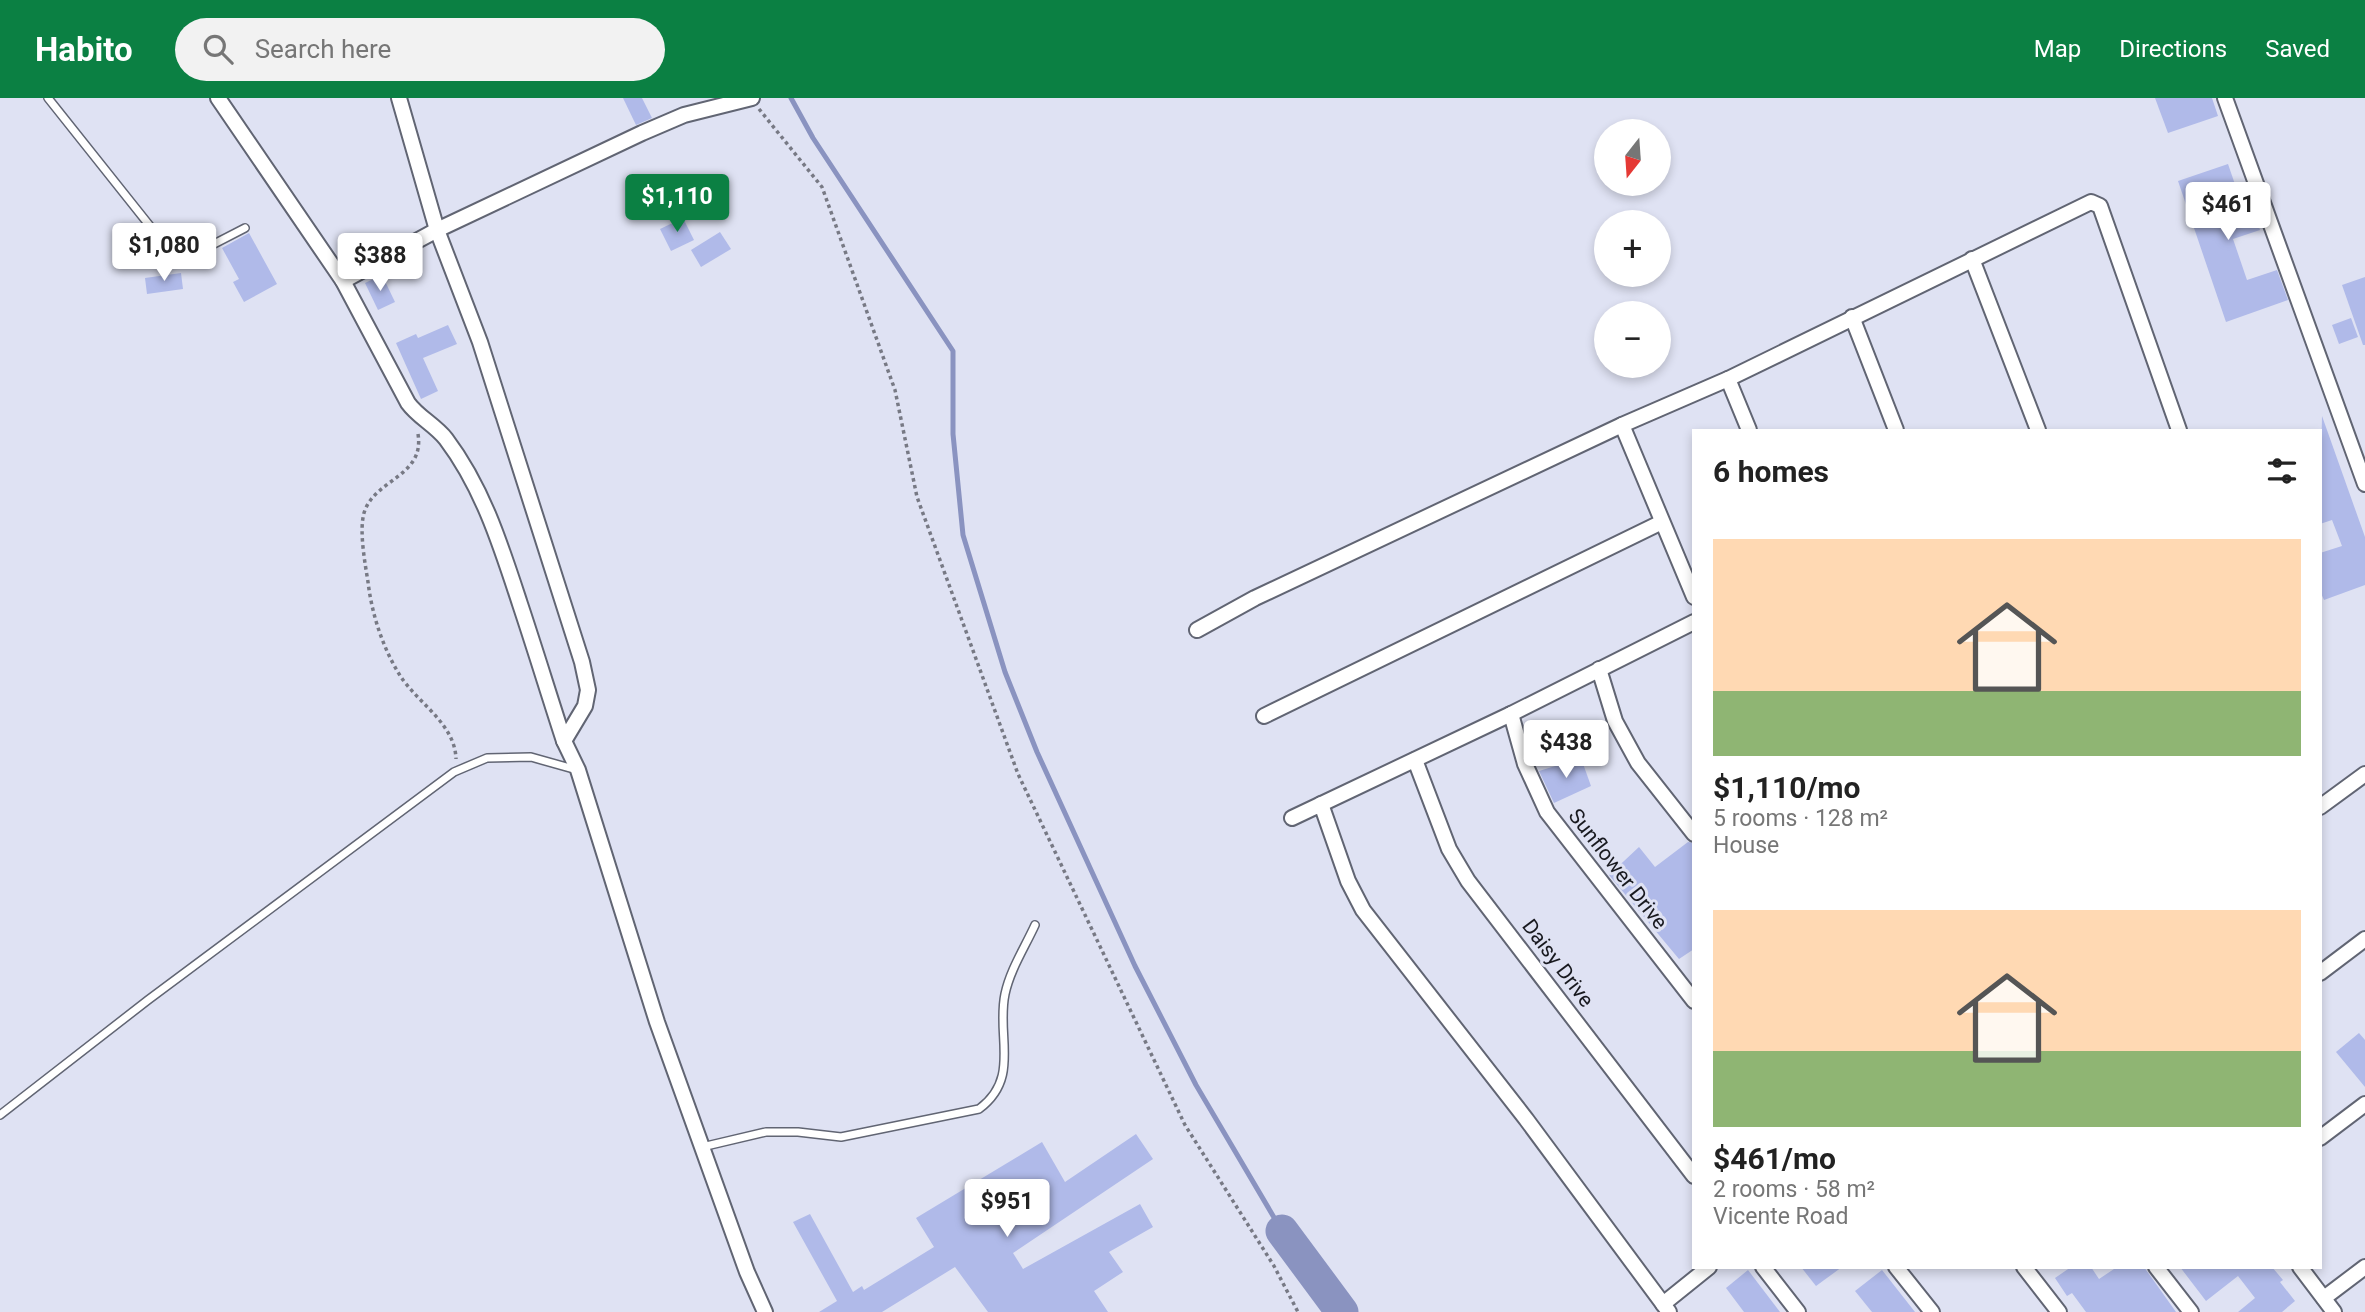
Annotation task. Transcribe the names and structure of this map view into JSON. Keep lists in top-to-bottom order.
{
  "streets": {
    "street": ["Sunflower Drive", "Daisy Drive"]
  },
  "north": "bottom",
  "page": {
    "header": "Habito",
    "search": "Search here",
    "nav": ["Map", "Directions", "Saved"],
    "map_buttons": ["+", "−"],
    "price": [
      "$1,110",
      "$461",
      "$1,080",
      "$388",
      "$438",
      "$951"
    ],
    "heading": "6 homes",
    "list": [
      {
        "name": "$1,110/mo",
        "note": "5 rooms · 128 m² · House"
      },
      {
        "name": "$461/mo",
        "note": "2 rooms · 58 m² · Vicente Road"
      }
    ]
  }
}
